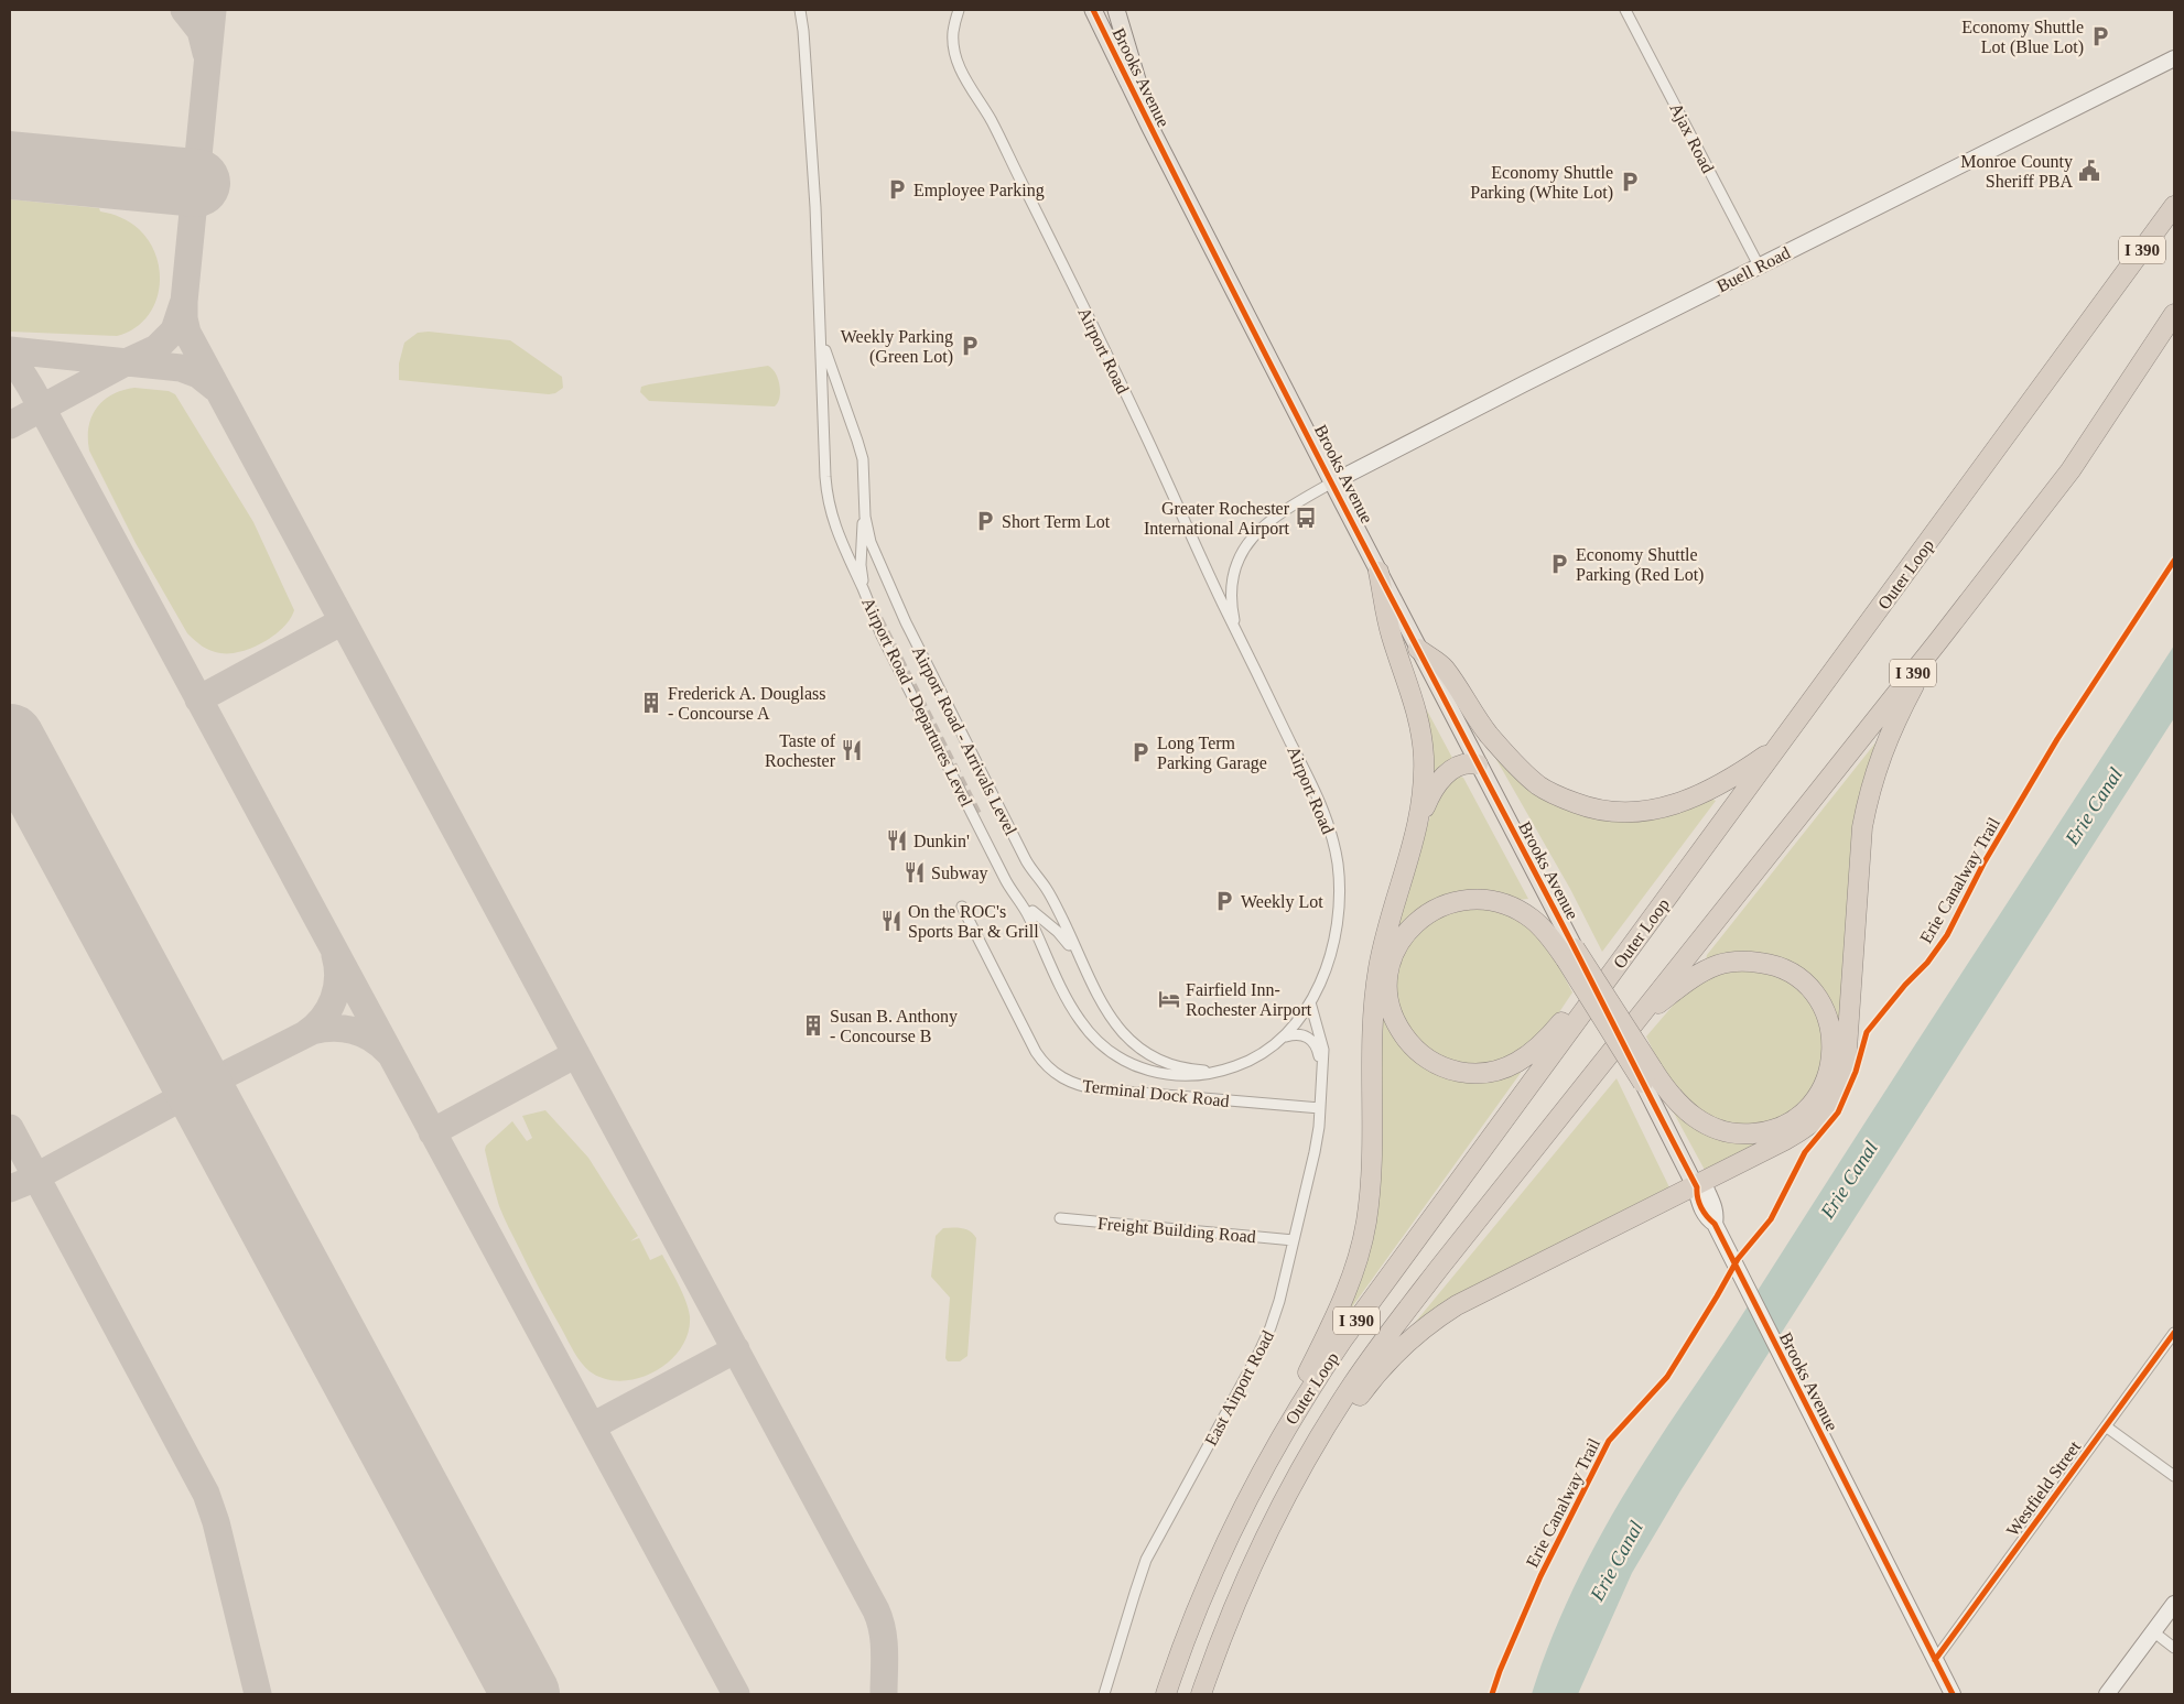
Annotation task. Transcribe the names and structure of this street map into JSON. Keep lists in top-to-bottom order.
{
  "streets": {
    "highway": ["I 390", "Outer Loop"],
    "main road": ["Brooks Avenue"],
    "street": [
      "Ajax Road",
      "Buell Road",
      "Airport Road",
      "Airport Road - Departures Level",
      "Airport Road - Arrivals Level",
      "Terminal Dock Road",
      "Freight Building Road",
      "East Airport Road",
      "Westfield Street"
    ],
    "cycle path": ["Erie Canalway Trail"]
  },
  "crossings": [
    ["Brooks Avenue", "Buell Road"],
    ["Brooks Avenue", "Airport Road"],
    ["Brooks Avenue", "Westfield Street"],
    ["Ajax Road", "Buell Road"],
    ["Buell Road", "Airport Road"],
    ["Airport Road", "Airport Road - Departures Level"],
    ["Airport Road", "Airport Road - Arrivals Level"],
    ["Airport Road", "East Airport Road"],
    ["Airport Road - Departures Level", "Airport Road - Arrivals Level"],
    ["Terminal Dock Road", "East Airport Road"],
    ["Freight Building Road", "East Airport Road"]
  ],
  "water": ["Erie Canal"],
  "places": {
    "parking": [
      "Economy Shuttle Lot (Blue Lot)",
      "Economy Shuttle Parking (White Lot)",
      "Employee Parking",
      "Weekly Parking (Green Lot)",
      "Short Term Lot",
      "Economy Shuttle Parking (Red Lot)",
      "Long Term Parking Garage",
      "Weekly Lot"
    ],
    "public building": ["Monroe County Sheriff PBA"],
    "bus stop": ["Greater Rochester International Airport"],
    "building": ["Frederick A. Douglass - Concourse A", "Susan B. Anthony - Concourse B"],
    "restaurant": [
      "Taste of Rochester",
      "Dunkin'",
      "Subway",
      "On the ROC's Sports Bar & Grill"
    ],
    "hotel": ["Fairfield Inn- Rochester Airport"]
  }
}
